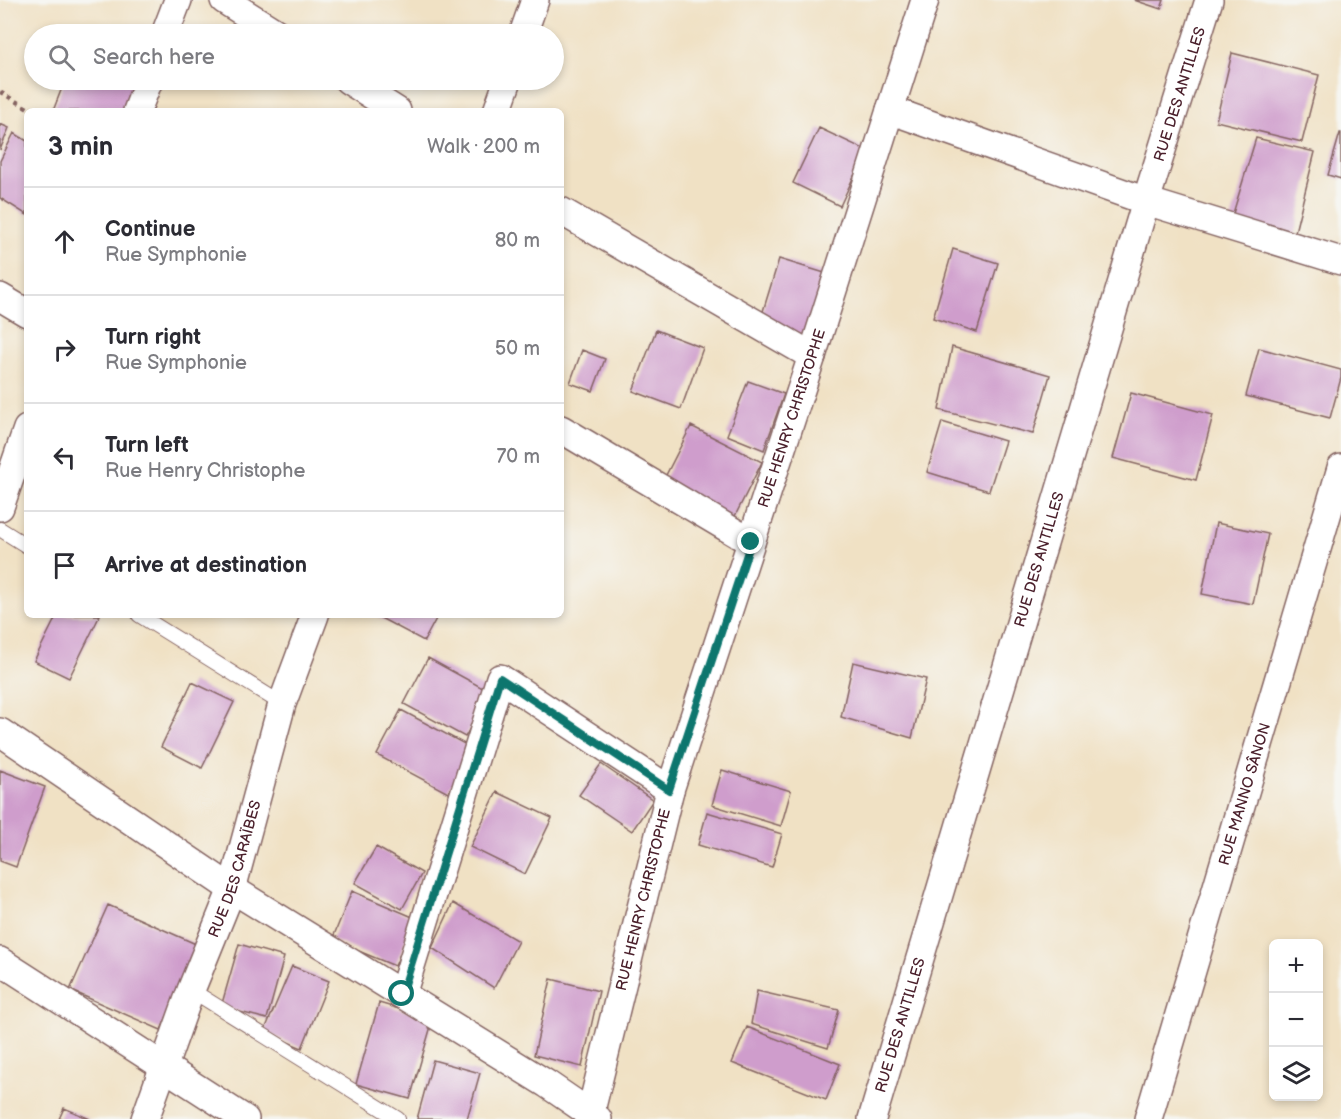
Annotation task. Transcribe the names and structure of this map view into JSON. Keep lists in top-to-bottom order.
{
  "streets": {
    "street": [
      "RUE DES ANTILLES",
      "RUE HENRY CHRISTOPHE",
      "RUE MANNO SÂNON",
      "RUE DES CARAÏBES"
    ]
  },
  "page": {
    "search": "Search here",
    "heading": ["3 min", "Walk · 200 m"],
    "list": [
      ["Continue", "Rue Symphonie", "80 m"],
      ["Turn right", "Rue Symphonie", "50 m"],
      ["Turn left", "Rue Henry Christophe", "70 m"],
      "Arrive at destination"
    ],
    "map_buttons": ["+", "−"]
  }
}
